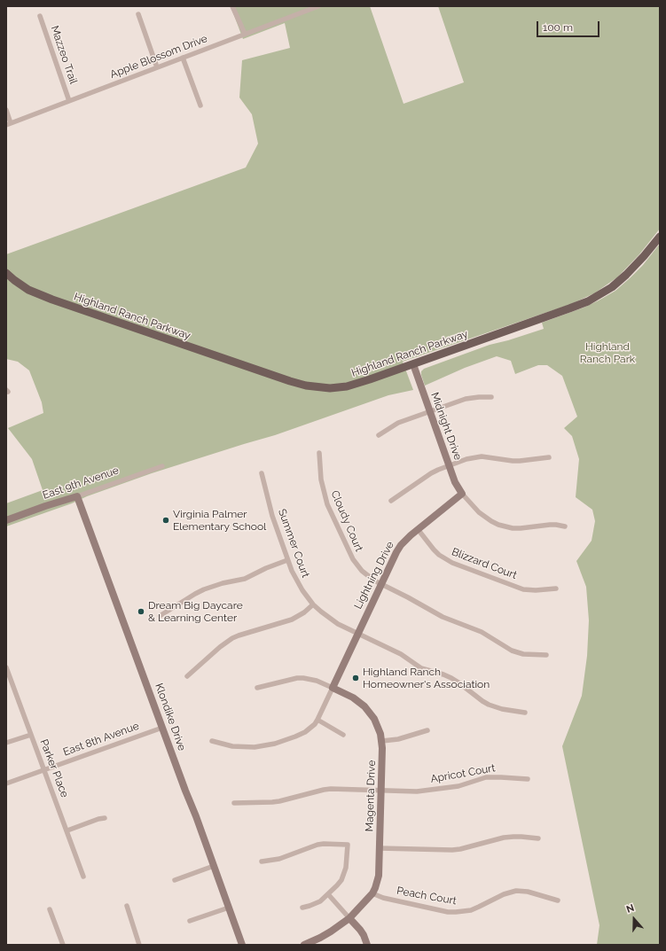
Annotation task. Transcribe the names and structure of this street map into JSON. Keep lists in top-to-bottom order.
{
  "streets": {
    "main road": [
      "Highland Ranch Parkway",
      "Midnight Drive",
      "East 9th Avenue",
      "Lightning Drive",
      "Klondike Drive",
      "Magenta Drive"
    ],
    "street": [
      "Mazzeo Trail",
      "Apple Blossom Drive",
      "Cloudy Court",
      "Summer Court",
      "Blizzard Court",
      "East 8th Avenue",
      "Parker Place",
      "Apricot Court",
      "Peach Court"
    ]
  },
  "crossings": [
    ["Mazzeo Trail", "Apple Blossom Drive"],
    ["Highland Ranch Parkway", "Midnight Drive"],
    ["Midnight Drive", "Lightning Drive"],
    ["East 9th Avenue", "Klondike Drive"],
    ["Cloudy Court", "Lightning Drive"],
    ["Summer Court", "Lightning Drive"],
    ["Blizzard Court", "Lightning Drive"],
    ["Lightning Drive", "Magenta Drive"],
    ["Klondike Drive", "East 8th Avenue"],
    ["East 8th Avenue", "Parker Place"],
    ["Apricot Court", "Magenta Drive"],
    ["Magenta Drive", "Peach Court"]
  ],
  "parks": ["Highland Ranch Park"],
  "places": ["Virginia Palmer Elementary School", "Dream Big Daycare & Learning Center", "Highland Ranch Homeowner's Association"],
  "scale_bar": "100 m",
  "north": "top"
}
